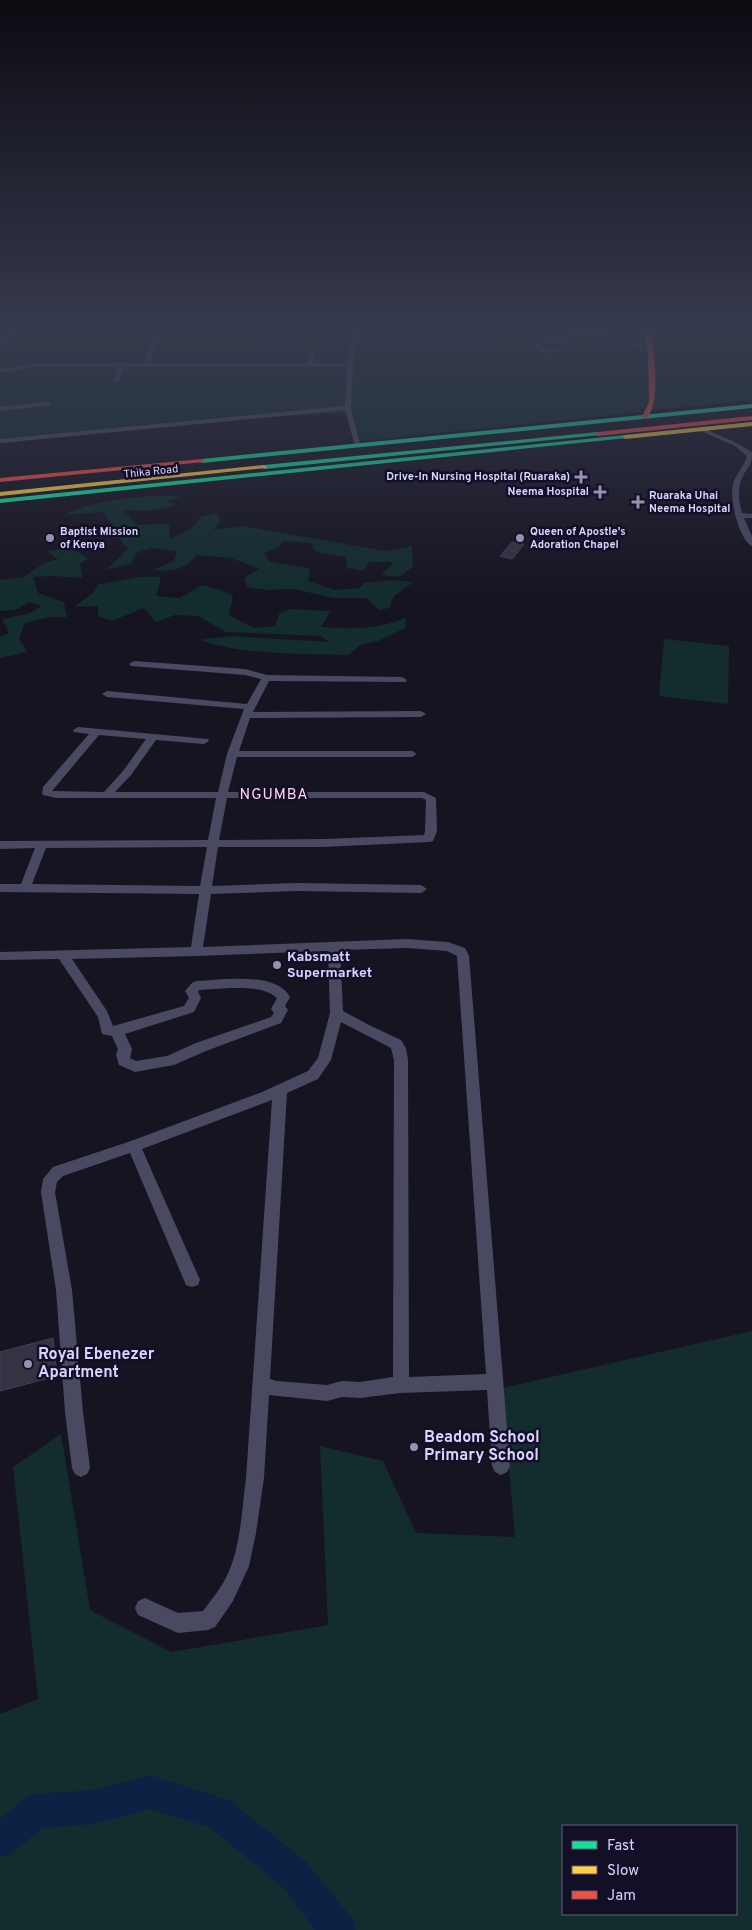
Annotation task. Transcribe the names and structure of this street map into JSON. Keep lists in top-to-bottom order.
{
  "streets": {
    "main road": ["Thika Road"]
  },
  "districts": ["NGUMBA"],
  "places": {
    "health": ["Drive-In Nursing Hospital (Ruaraka)", "Neema Hospital", "Ruaraka Uhai Neema Hospital"],
    "other": [
      "Baptist Mission of Kenya",
      "Queen of Apostle's Adoration Chapel",
      "Kabsmatt Supermarket",
      "Royal Ebenezer Apartment",
      "Beadom School Primary School"
    ]
  },
  "legend": ["Fast", "Slow", "Jam"]
}
